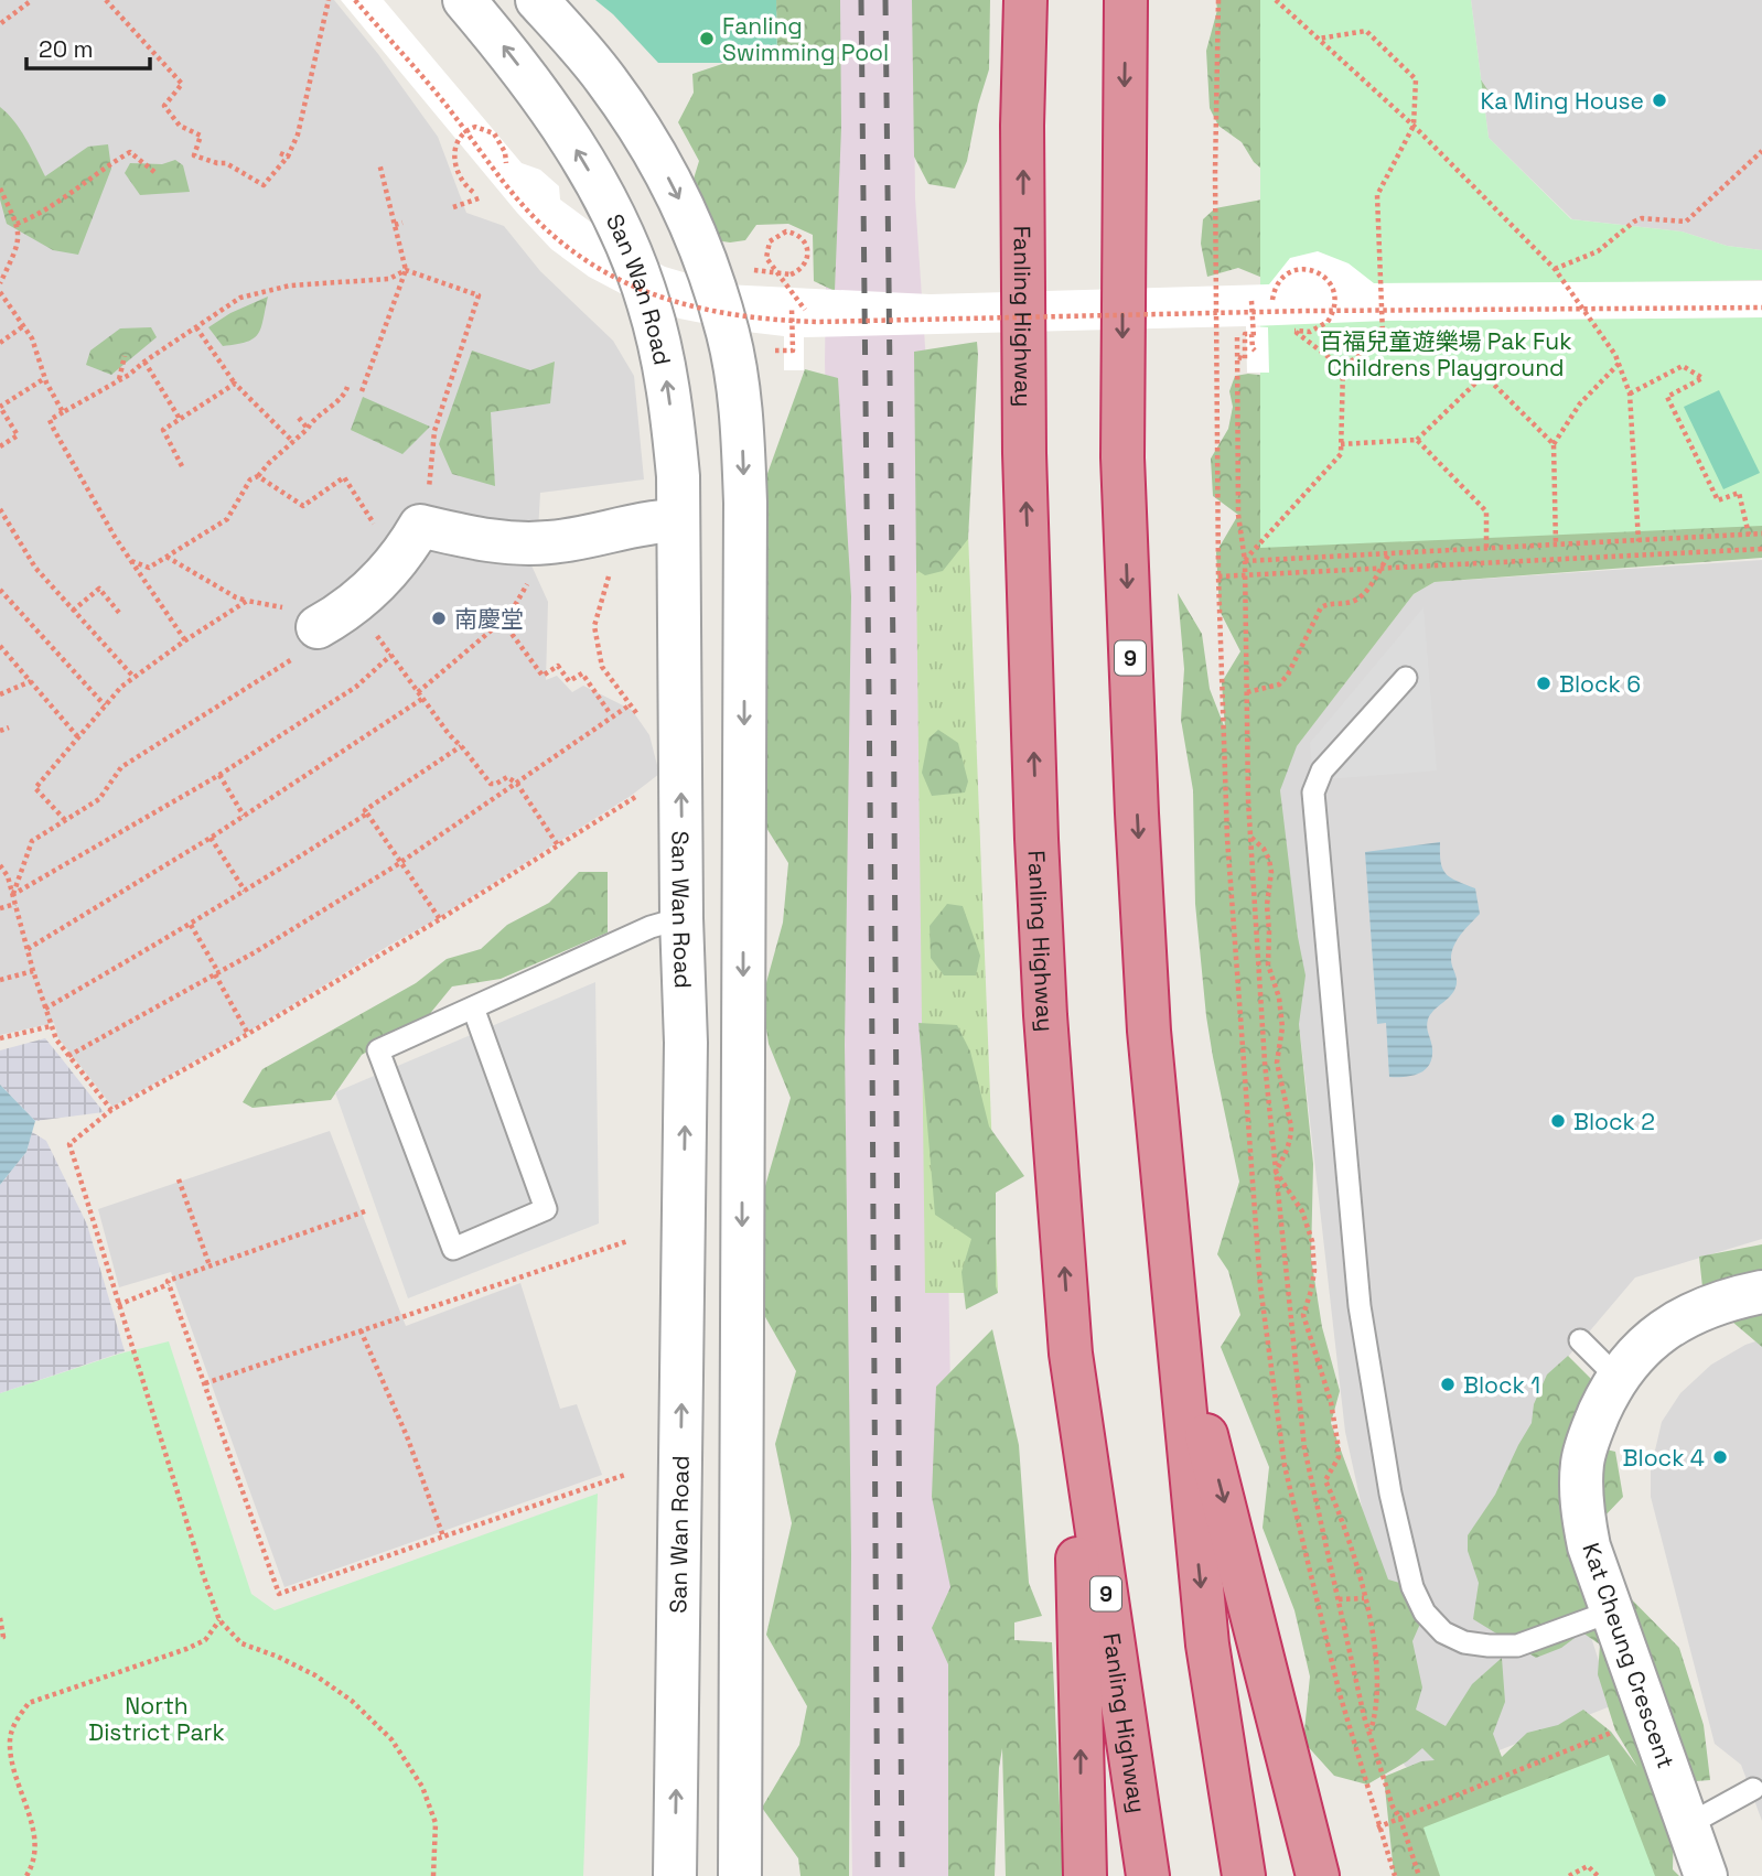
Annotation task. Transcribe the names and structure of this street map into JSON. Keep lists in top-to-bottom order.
{
  "streets": {
    "highway": ["Fanling Highway", "9"],
    "street": ["San Wan Road", "Kat Cheung Crescent"]
  },
  "parks": ["百福兒童遊樂場 Pak Fuk Childrens Playground", "North District Park"],
  "places": [
    "Fanling Swimming Pool",
    "Ka Ming House",
    "南慶堂",
    "Block 6",
    "Block 2",
    "Block 1",
    "Block 4"
  ],
  "scale_bar": "20 m"
}
